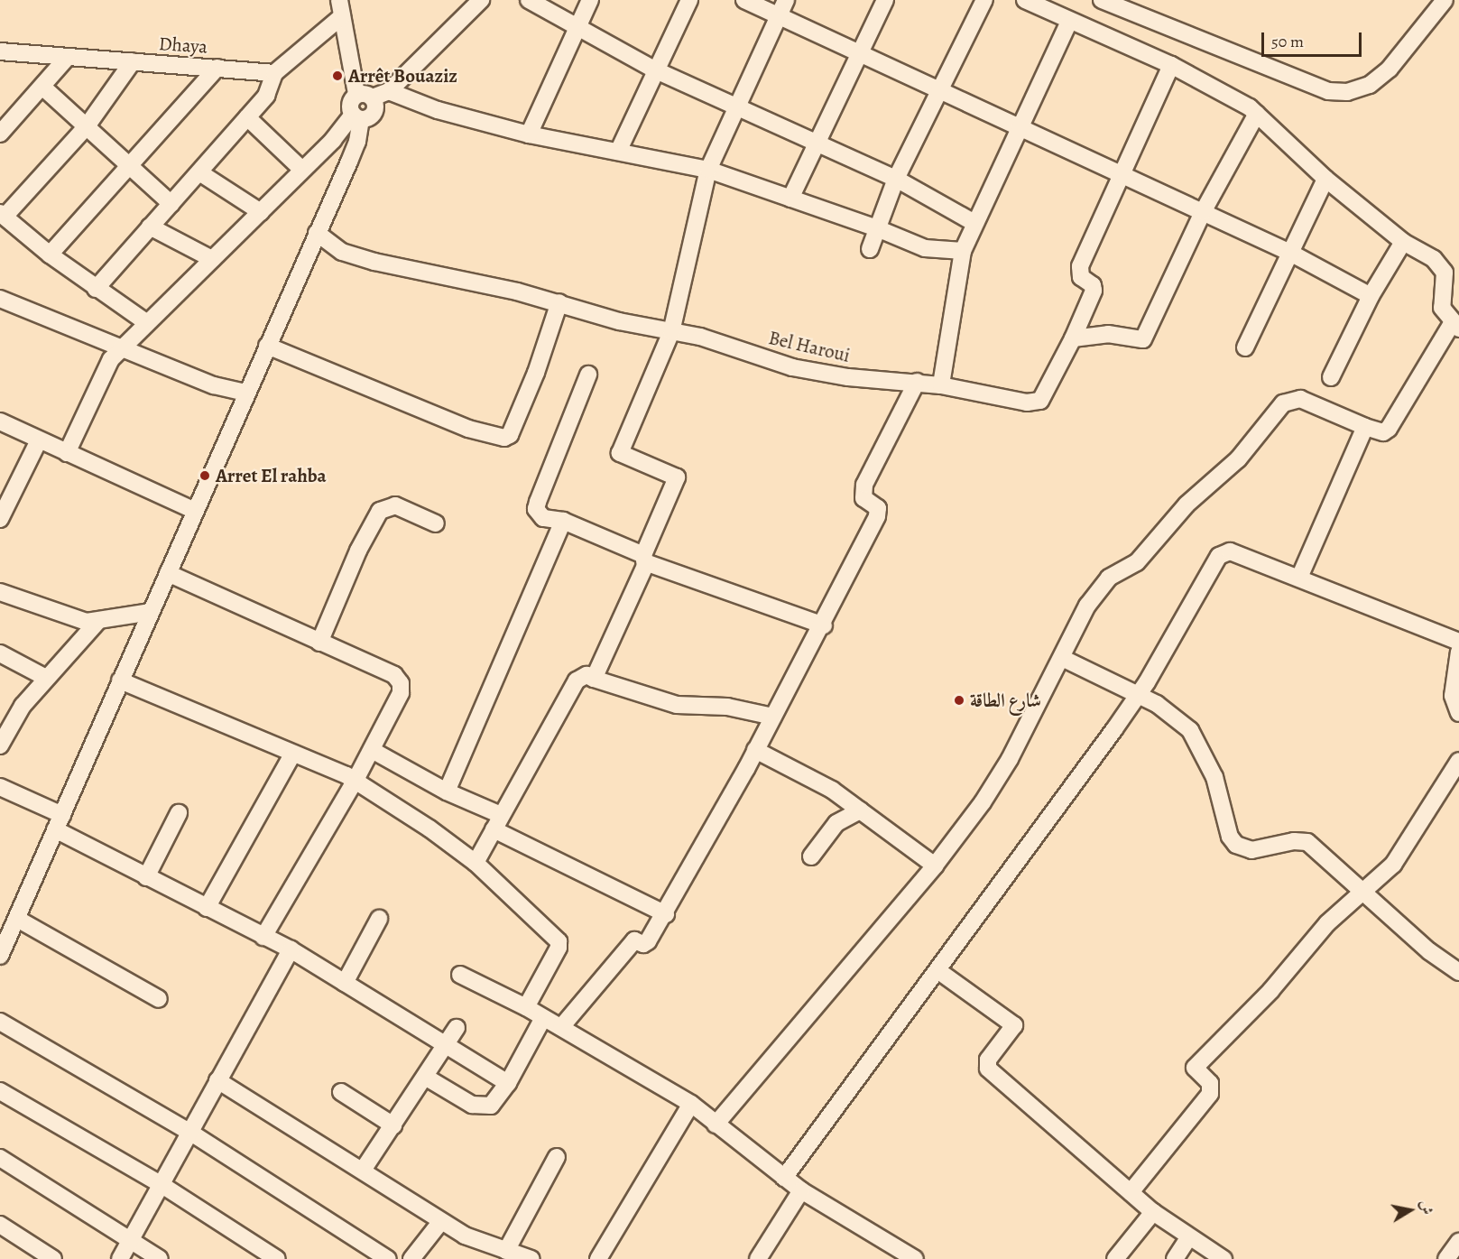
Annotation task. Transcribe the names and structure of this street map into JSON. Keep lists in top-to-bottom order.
{
  "streets": {
    "street": ["Dhaya", "Bel Haroui"]
  },
  "places": ["Arrêt Bouaziz", "Arret El rahba", "شارع الطاقة"],
  "scale_bar": "50 m",
  "north": "right"
}
